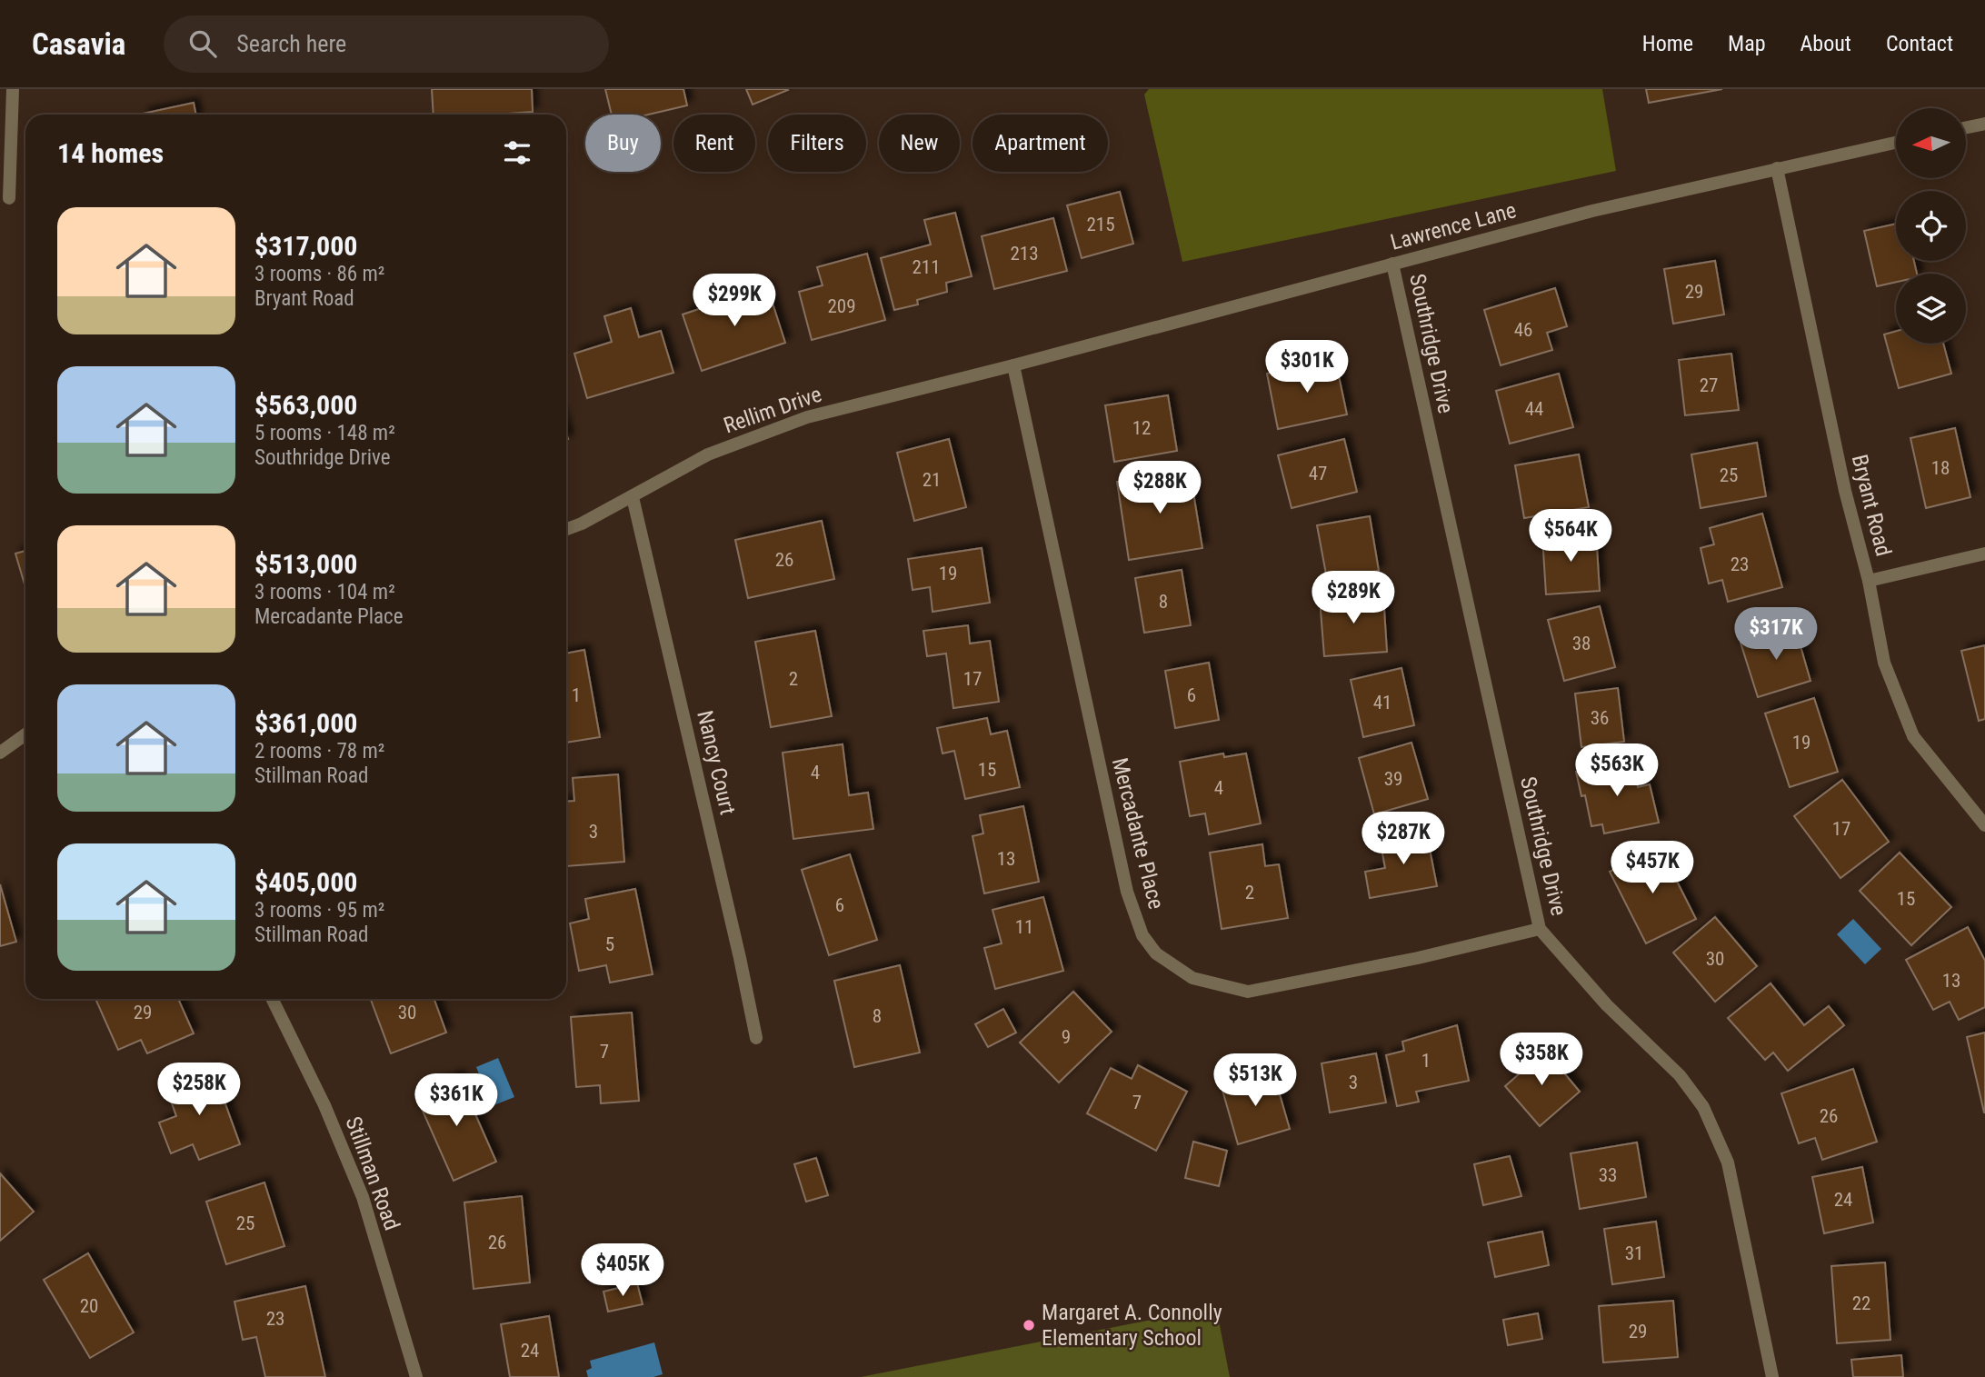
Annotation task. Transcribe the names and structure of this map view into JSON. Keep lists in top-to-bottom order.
{
  "streets": {
    "street": [
      "Lawrence Lane",
      "Southridge Drive",
      "Rellim Drive",
      "Bryant Road",
      "Nancy Court",
      "Mercadante Place",
      "Stillman Road"
    ]
  },
  "crossings": [
    ["Lawrence Lane", "Southridge Drive"],
    ["Lawrence Lane", "Rellim Drive"],
    ["Lawrence Lane", "Bryant Road"],
    ["Lawrence Lane", "Mercadante Place"],
    ["Southridge Drive", "Mercadante Place"],
    ["Rellim Drive", "Nancy Court"],
    ["Rellim Drive", "Mercadante Place"]
  ],
  "places": ["Margaret A. Connolly Elementary School"],
  "house_numbers": [
    "215",
    "213",
    "211",
    "29",
    "209",
    "46",
    "27",
    "44",
    "12",
    "18",
    "47",
    "25",
    "21",
    "26",
    "23",
    "19",
    "8",
    "38",
    "2",
    "17",
    "1",
    "6",
    "41",
    "36",
    "19",
    "15",
    "4",
    "39",
    "4",
    "17",
    "3",
    "13",
    "2",
    "15",
    "6",
    "11",
    "5",
    "30",
    "13",
    "29",
    "30",
    "8",
    "9",
    "7",
    "1",
    "3",
    "7",
    "26",
    "33",
    "24",
    "25",
    "26",
    "31",
    "22",
    "20",
    "23",
    "29",
    "24"
  ],
  "north": "left",
  "page": {
    "header": "Casavia",
    "search": "Search here",
    "nav": [
      "Home",
      "Map",
      "About",
      "Contact"
    ],
    "chip": [
      "Buy",
      "Rent",
      "Filters",
      "New",
      "Apartment"
    ],
    "heading": "14 homes",
    "list": [
      {
        "name": "$317,000",
        "note": "3 rooms · 86 m² · Bryant Road"
      },
      {
        "name": "$563,000",
        "note": "5 rooms · 148 m² · Southridge Drive"
      },
      {
        "name": "$513,000",
        "note": "3 rooms · 104 m² · Mercadante Place"
      },
      {
        "name": "$361,000",
        "note": "2 rooms · 78 m² · Stillman Road"
      },
      {
        "name": "$405,000",
        "note": "3 rooms · 95 m² · Stillman Road"
      }
    ],
    "price": [
      "$299K",
      "$301K",
      "$288K",
      "$564K",
      "$289K",
      "$317K",
      "$563K",
      "$287K",
      "$457K",
      "$358K",
      "$513K",
      "$258K",
      "$361K",
      "$405K"
    ]
  }
}
